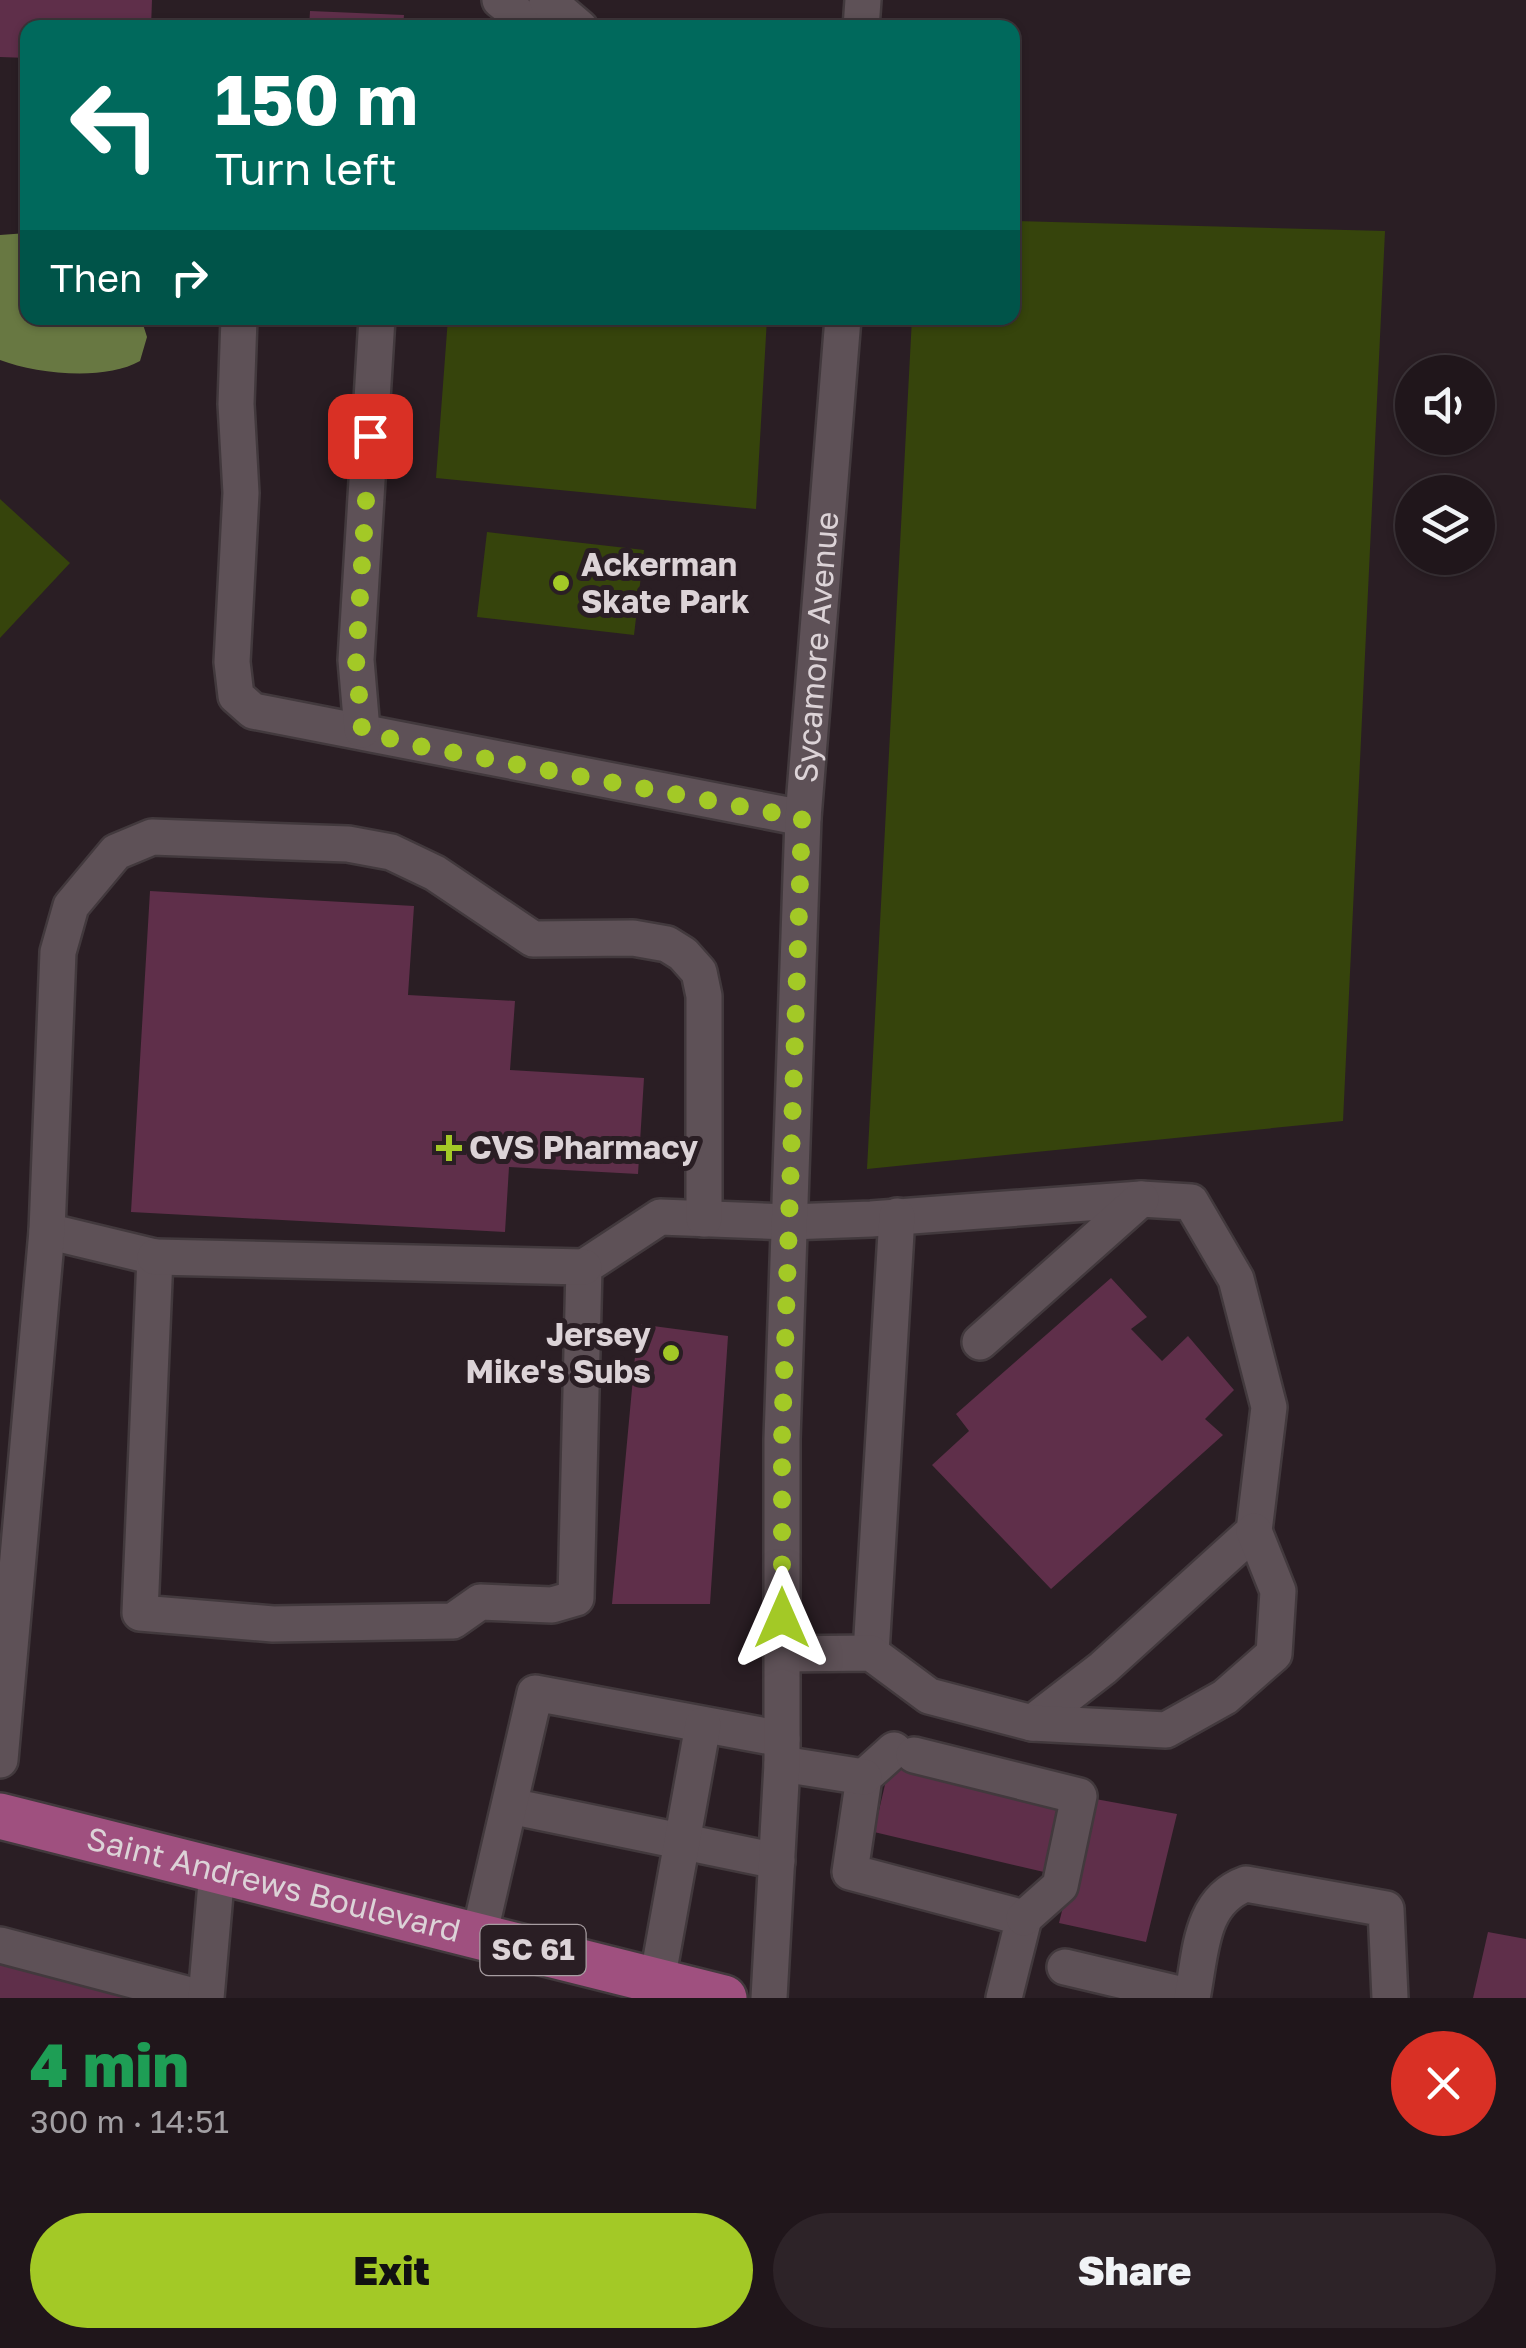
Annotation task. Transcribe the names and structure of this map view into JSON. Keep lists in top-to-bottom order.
{
  "streets": {
    "main road": ["Saint Andrews Boulevard", "SC 61"],
    "street": ["Sycamore Avenue"]
  },
  "places": {
    "other": ["Ackerman Skate Park", "Jersey Mike's Subs"],
    "health": ["CVS Pharmacy"]
  },
  "page": {
    "turn": ["150 m", "Turn left"],
    "then": "Then",
    "heading": ["4 min", "300 m · 14:51"],
    "buttons": ["Exit", "Share"]
  }
}
